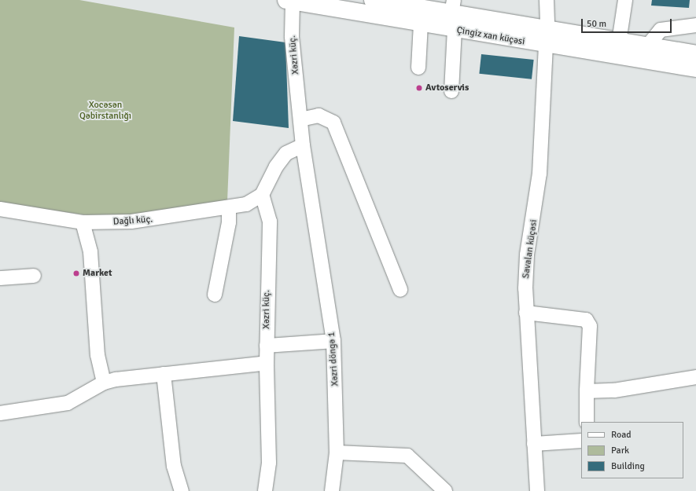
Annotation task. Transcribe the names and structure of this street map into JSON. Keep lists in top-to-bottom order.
{
  "streets": {
    "main road": ["Çingiz xan küçəsi"],
    "street": [
      "Xəzri küç.",
      "Dağlı küç.",
      "Savalan küçəsi",
      "Xəzri döngə 1"
    ]
  },
  "crossings": [
    ["Çingiz xan küçəsi", "Xəzri küç."],
    ["Çingiz xan küçəsi", "Savalan küçəsi"],
    ["Xəzri küç.", "Dağlı küç."],
    ["Xəzri küç.", "Xəzri döngə 1"]
  ],
  "parks": ["Xocəsən Qəbirstanlığı"],
  "places": ["Avtoservis", "Market"],
  "legend": ["Road", "Park", "Building"],
  "scale_bar": "50 m"
}
